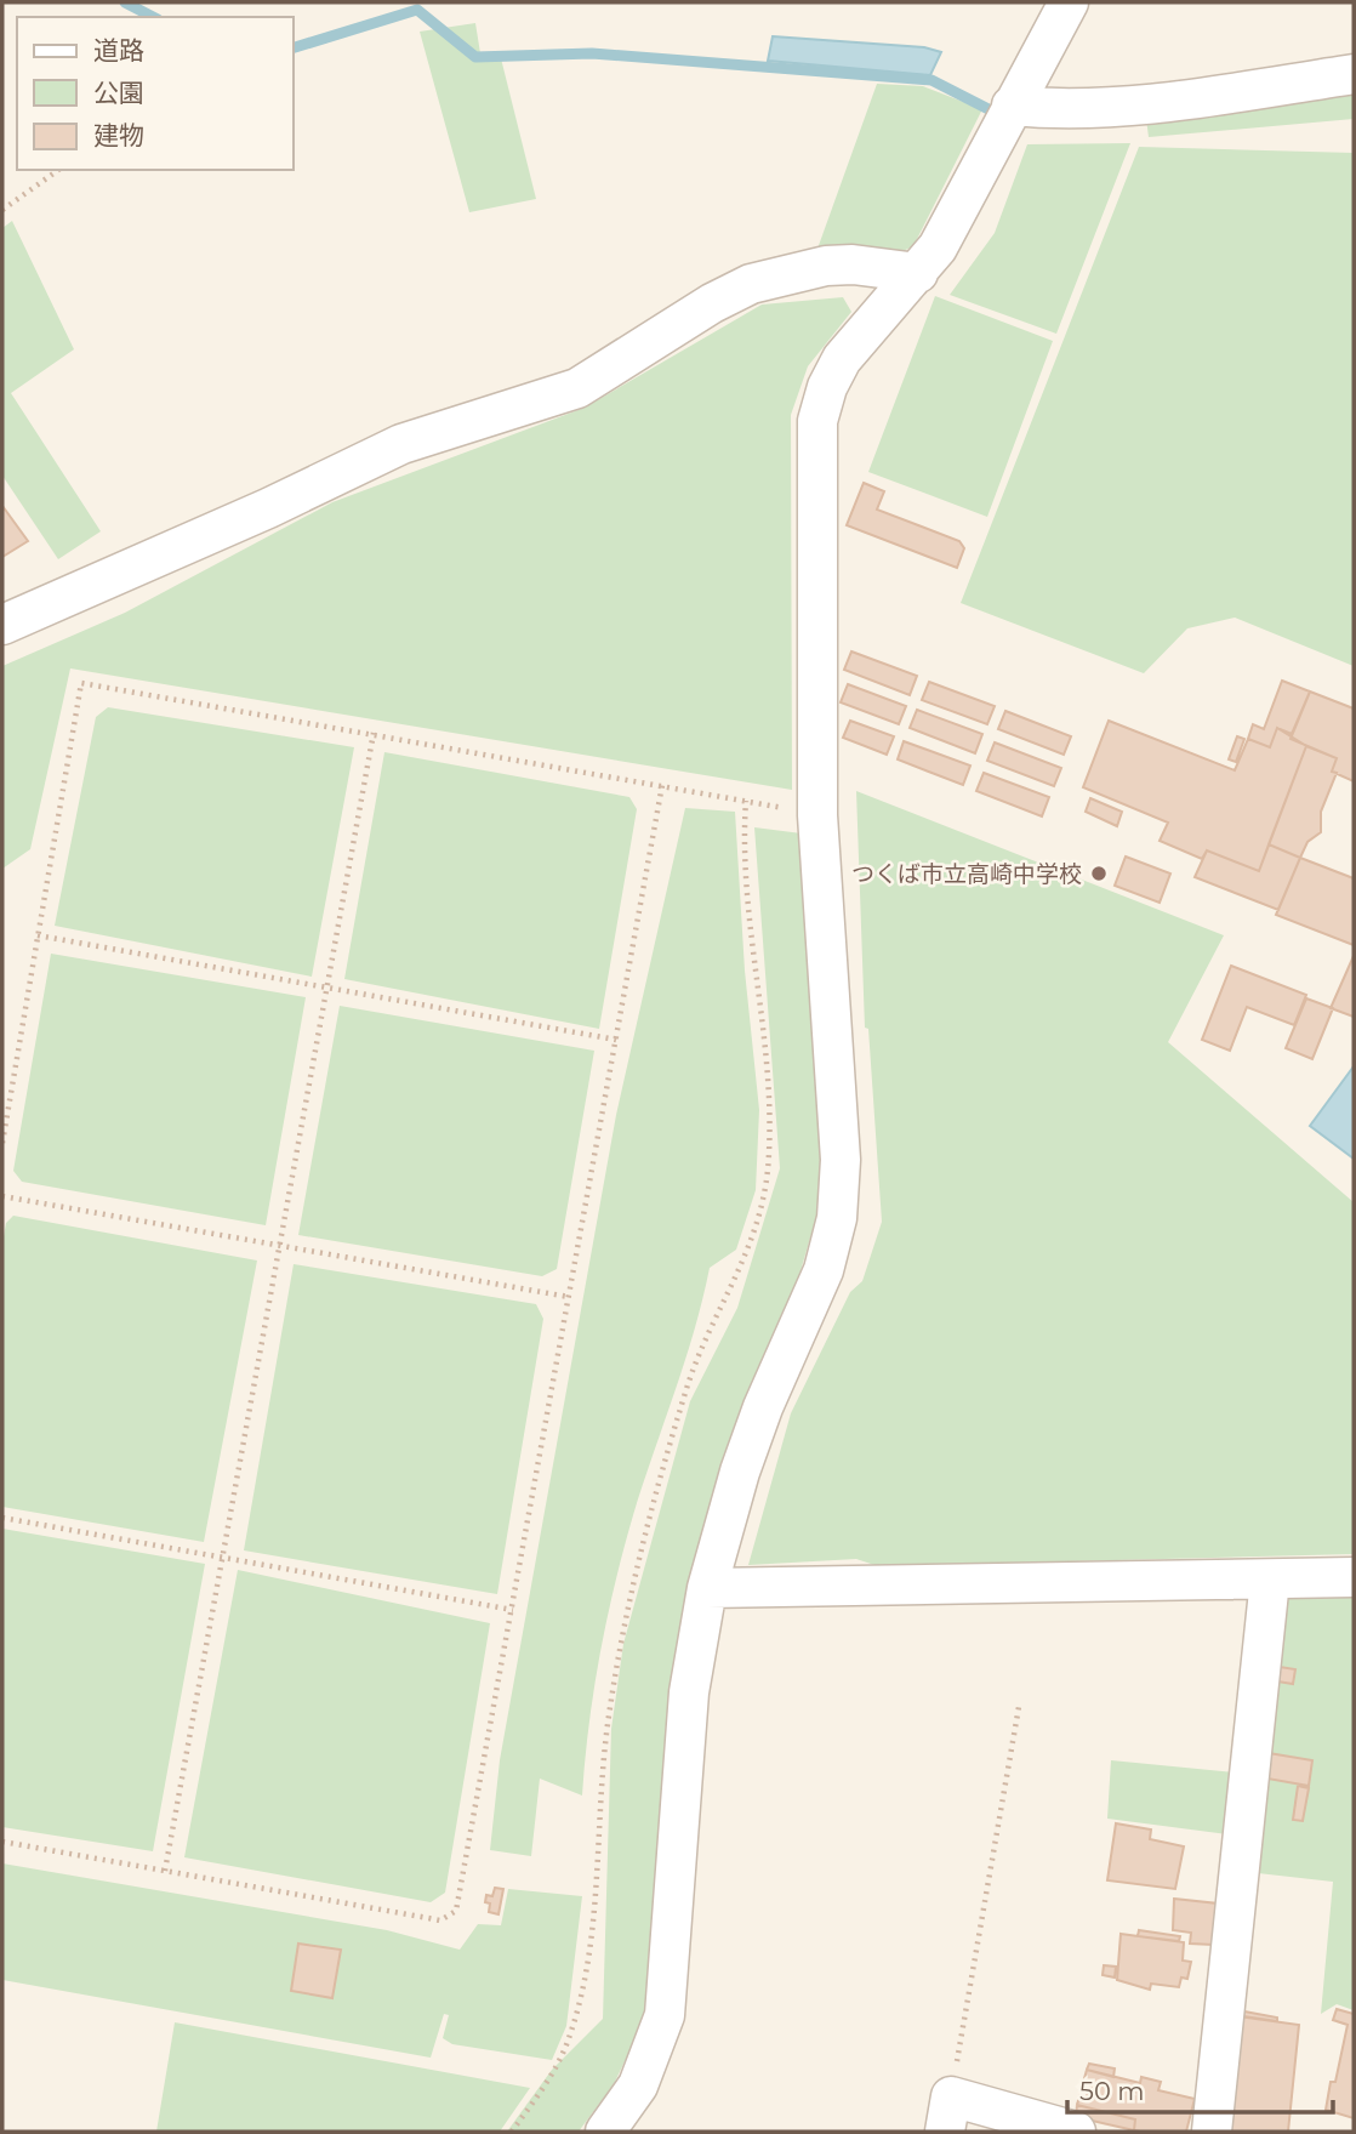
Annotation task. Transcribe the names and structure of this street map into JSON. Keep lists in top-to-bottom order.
{
  "places": ["つくば市立高崎中学校"],
  "legend": ["道路", "公園", "建物"],
  "scale_bar": "50 m"
}
